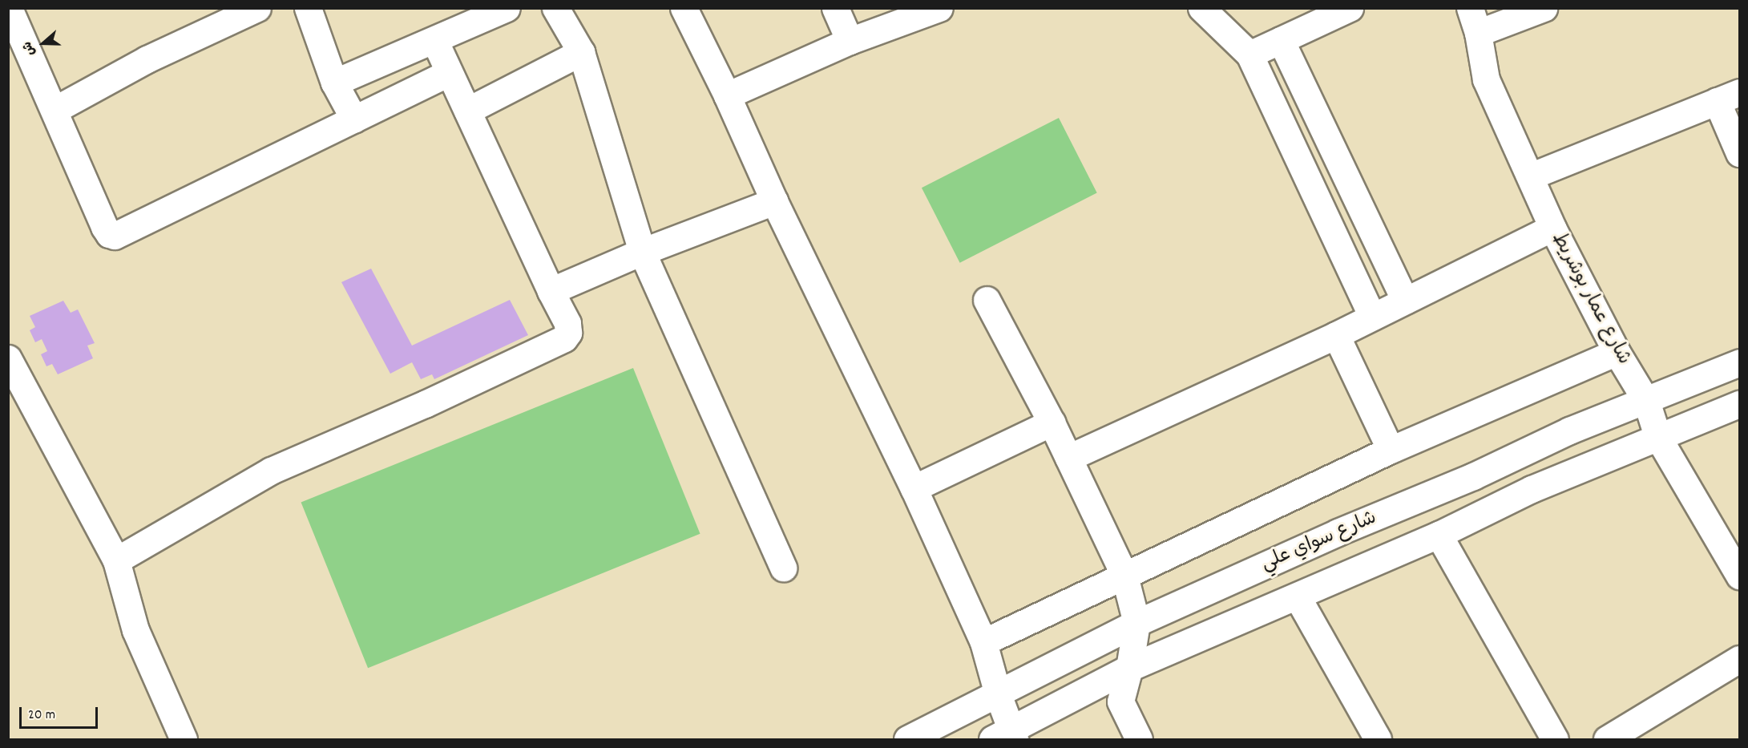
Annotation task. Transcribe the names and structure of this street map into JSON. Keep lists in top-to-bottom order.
{
  "streets": {
    "street": ["شارع عمار بوشريط", "شارع سواي علي"]
  },
  "crossings": [
    ["شارع عمار بوشريط", "شارع سواي علي"]
  ],
  "scale_bar": "20 m",
  "north": "left"
}
